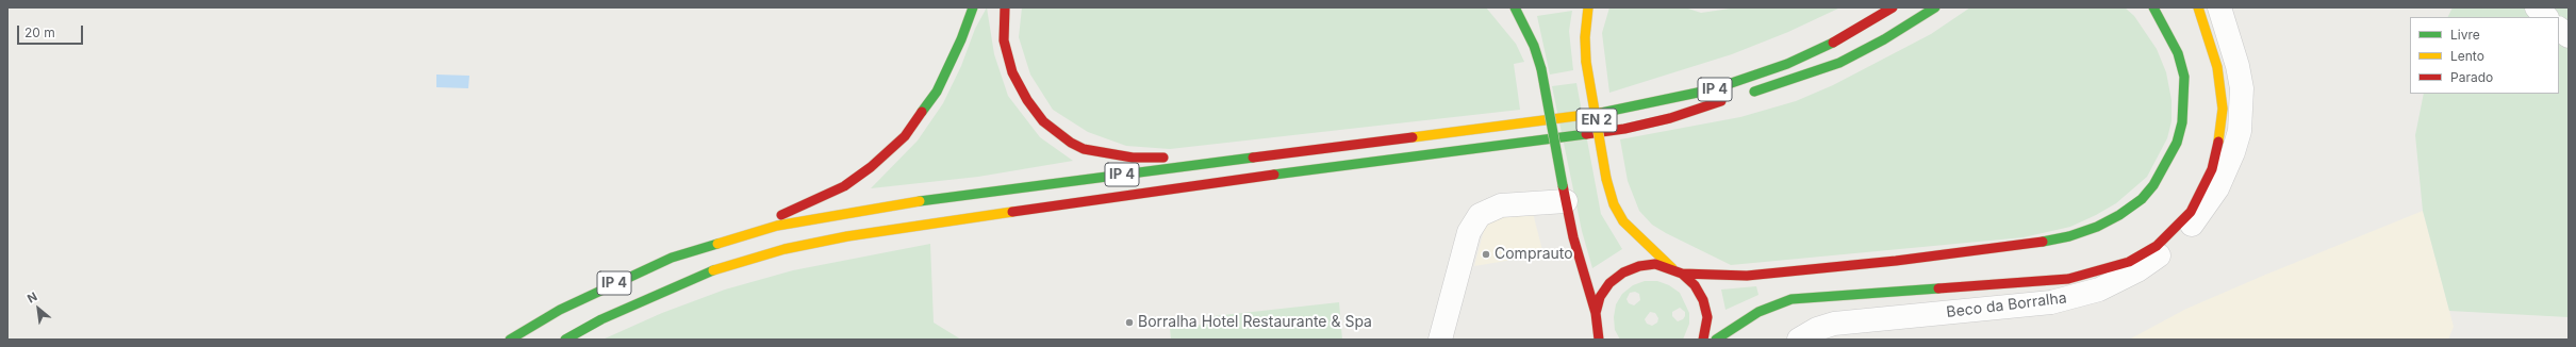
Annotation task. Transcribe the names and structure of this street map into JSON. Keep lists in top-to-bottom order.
{
  "streets": {
    "main road": ["IP 4", "EN 2"],
    "street": ["Beco da Borralha"]
  },
  "places": ["Comprauto", "Borralha Hotel Restaurante & Spa"],
  "legend": ["Livre", "Lento", "Parado"],
  "scale_bar": "20 m",
  "north": "top left"
}
